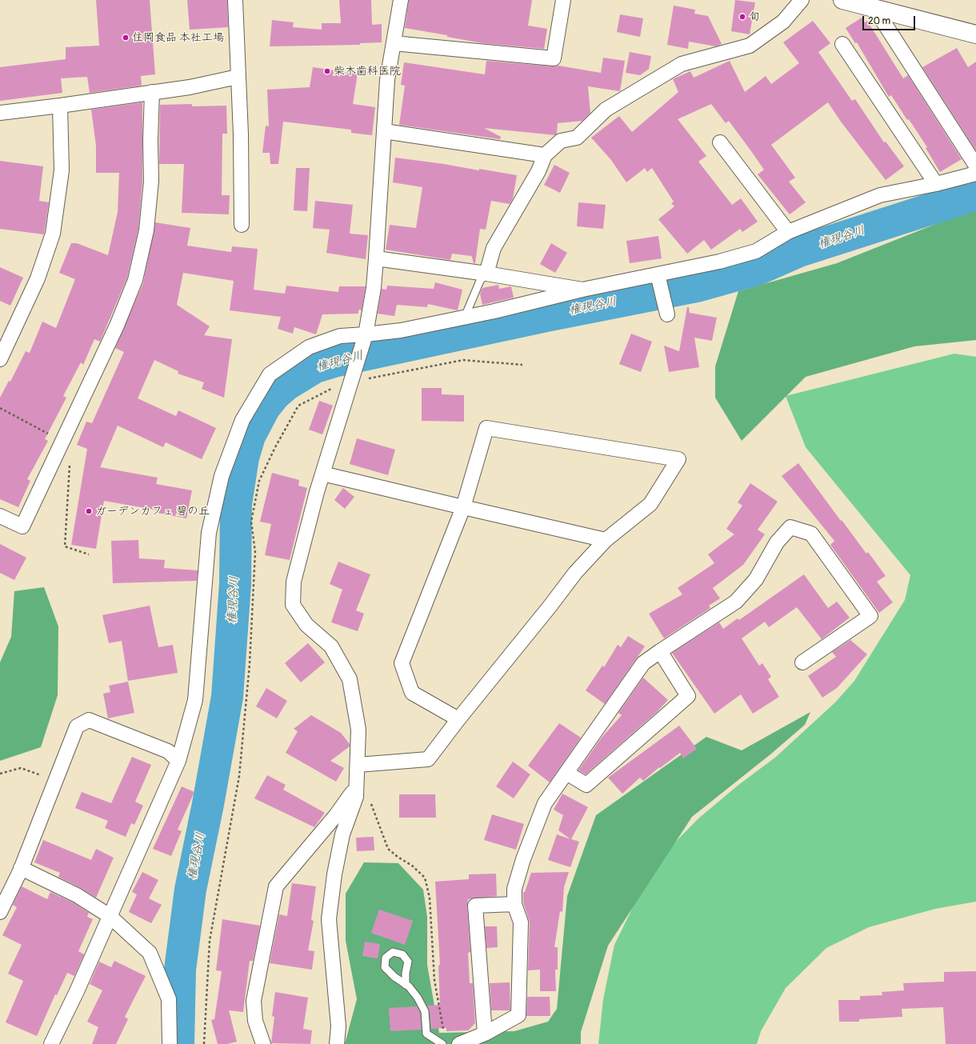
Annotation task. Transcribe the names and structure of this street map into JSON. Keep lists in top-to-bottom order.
{
  "water": ["権現谷川"],
  "places": [
    "旬",
    "住岡食品 本社工場",
    "柴木歯科医院",
    "ガーデンカフェ 碧の丘"
  ],
  "scale_bar": "20 m"
}
